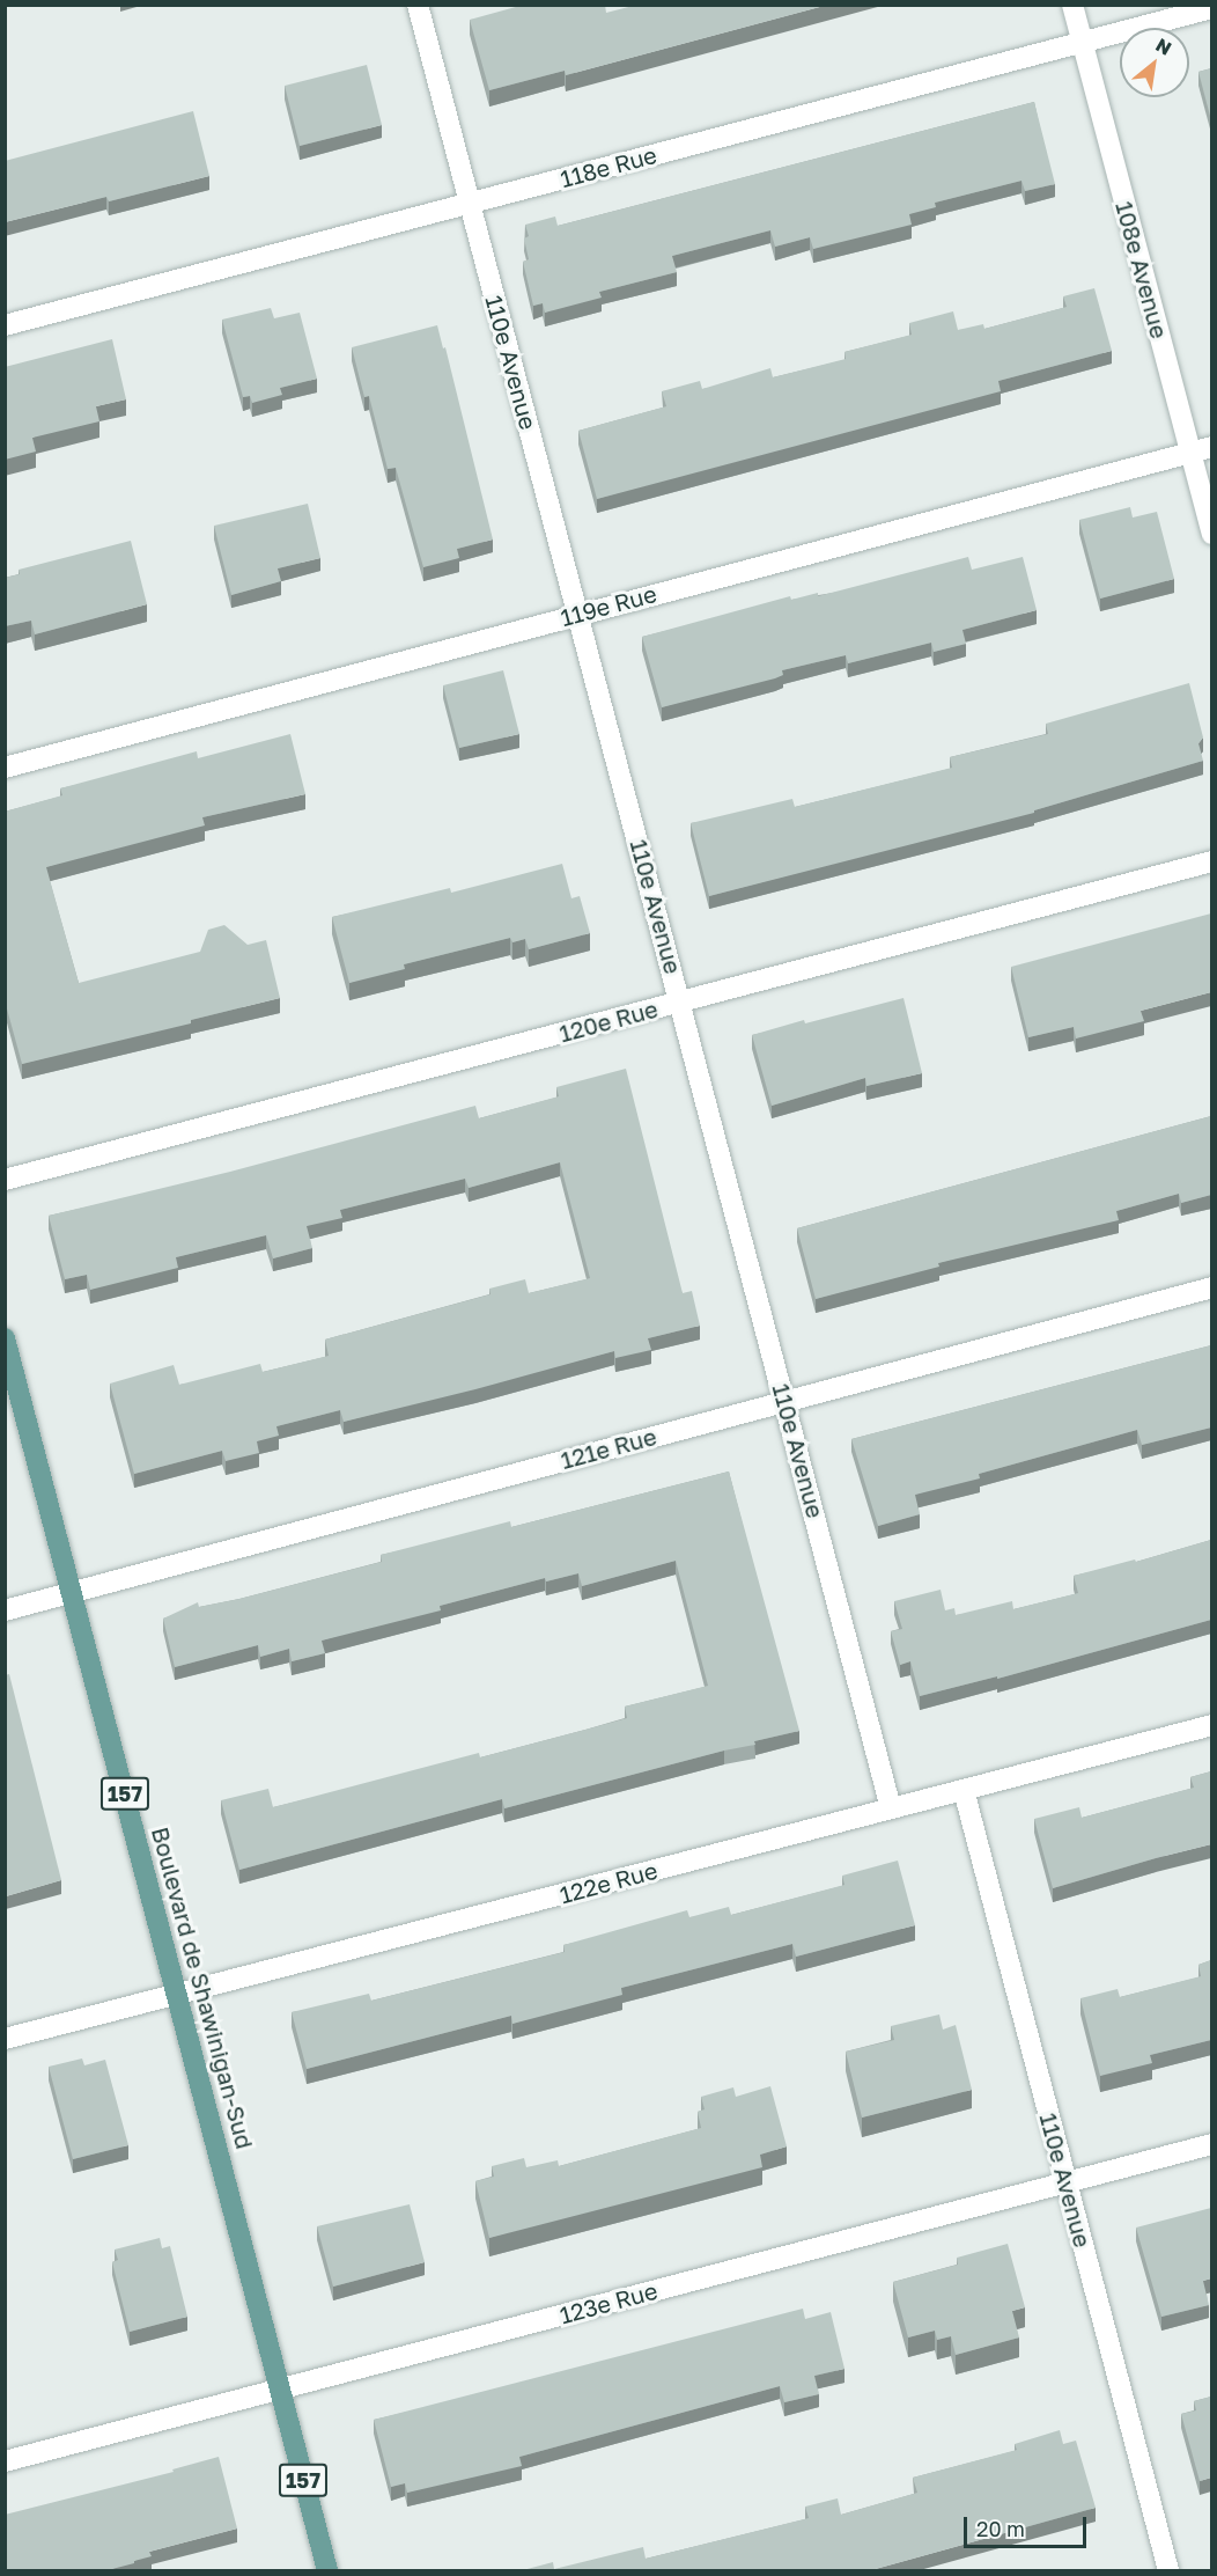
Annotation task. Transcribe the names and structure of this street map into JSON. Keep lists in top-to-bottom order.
{
  "streets": {
    "main road": ["157", "Boulevard de Shawinigan-Sud"],
    "street": [
      "118e Rue",
      "108e Avenue",
      "110e Avenue",
      "119e Rue",
      "120e Rue",
      "121e Rue",
      "122e Rue",
      "123e Rue"
    ]
  },
  "crossings": [
    ["118e Rue", "108e Avenue"],
    ["118e Rue", "110e Avenue"],
    ["108e Avenue", "119e Rue"],
    ["110e Avenue", "119e Rue"],
    ["110e Avenue", "120e Rue"],
    ["110e Avenue", "121e Rue"],
    ["110e Avenue", "122e Rue"],
    ["110e Avenue", "123e Rue"],
    ["121e Rue", "Boulevard de Shawinigan-Sud"],
    ["122e Rue", "Boulevard de Shawinigan-Sud"],
    ["Boulevard de Shawinigan-Sud", "123e Rue"]
  ],
  "scale_bar": "20 m",
  "north": "top right"
}
